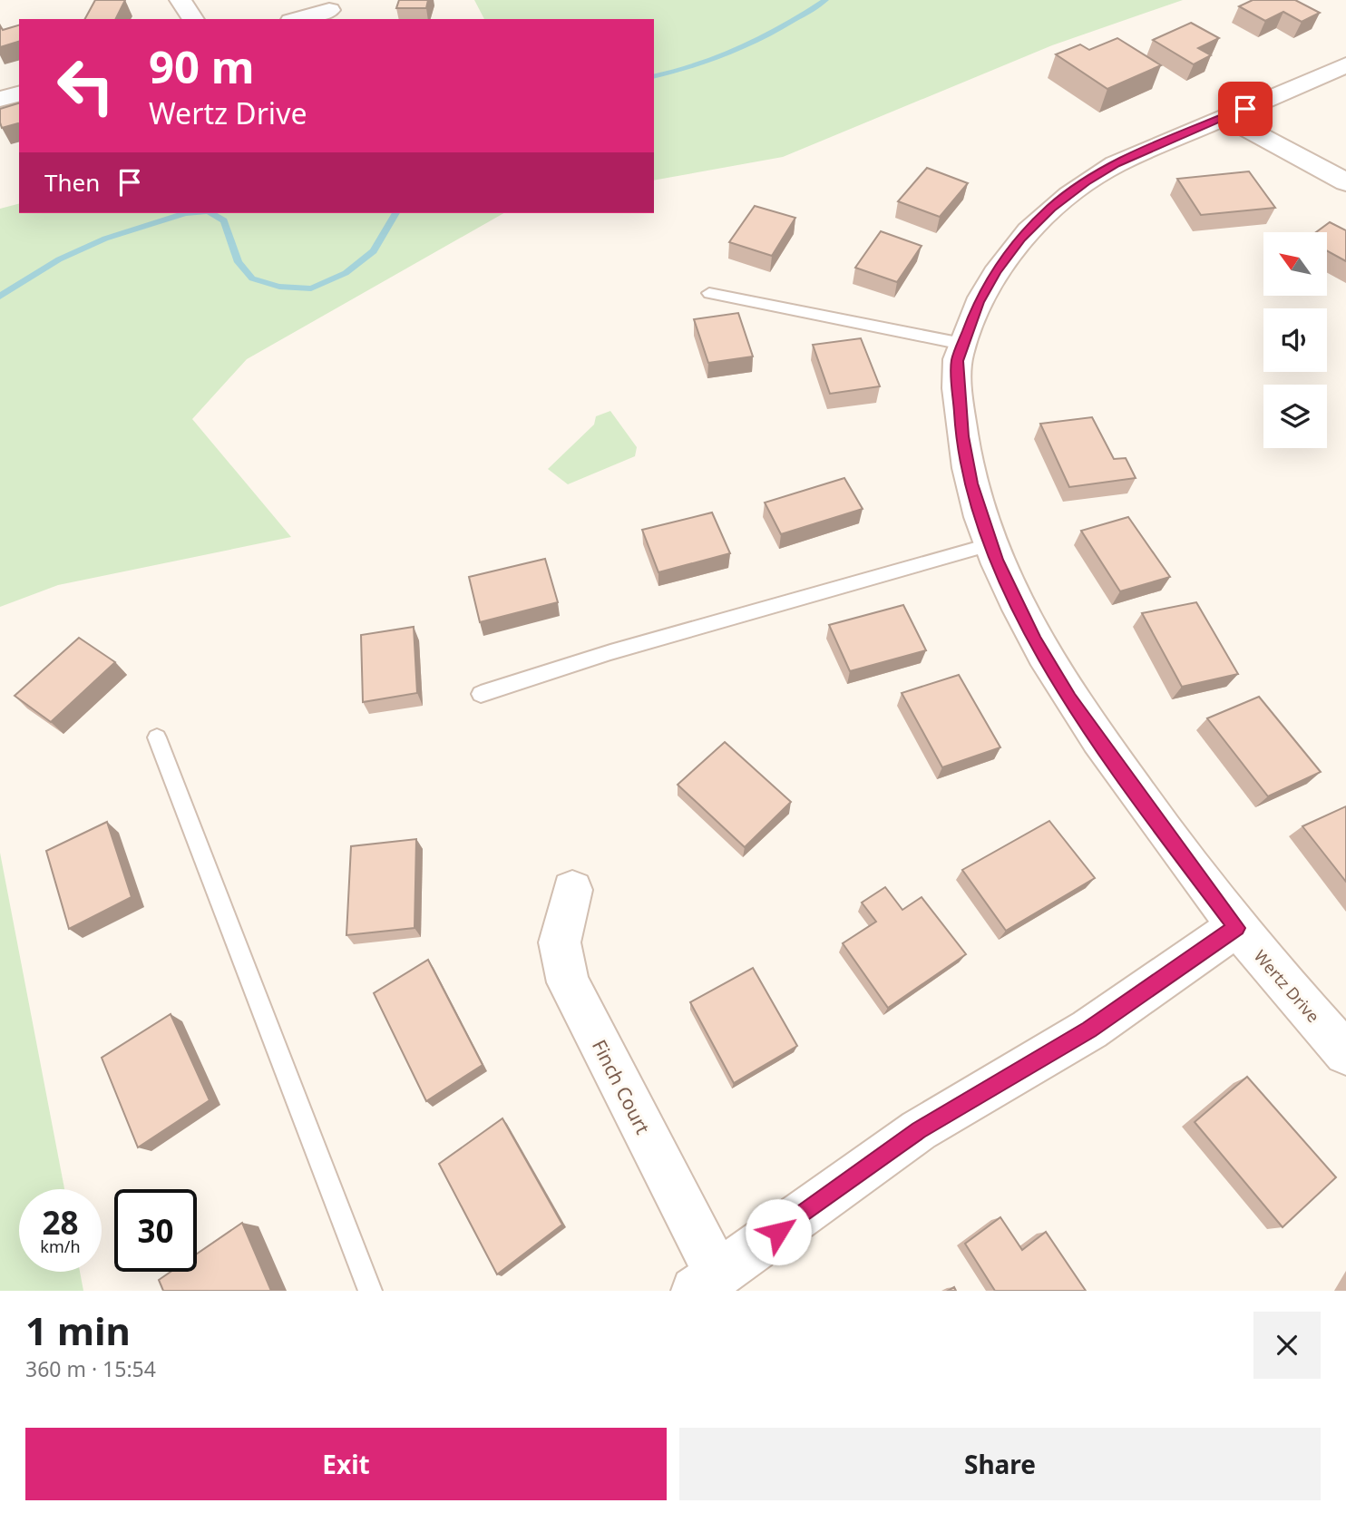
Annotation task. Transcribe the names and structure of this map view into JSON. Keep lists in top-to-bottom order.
{
  "streets": {
    "street": ["Wertz Drive", "Finch Court"]
  },
  "north": "top left",
  "page": {
    "turn": ["90 m", "Wertz Drive"],
    "then": "Then",
    "speed": "28 km/h",
    "limit": "30",
    "heading": ["1 min", "360 m · 15:54"],
    "buttons": ["Exit", "Share"]
  }
}
